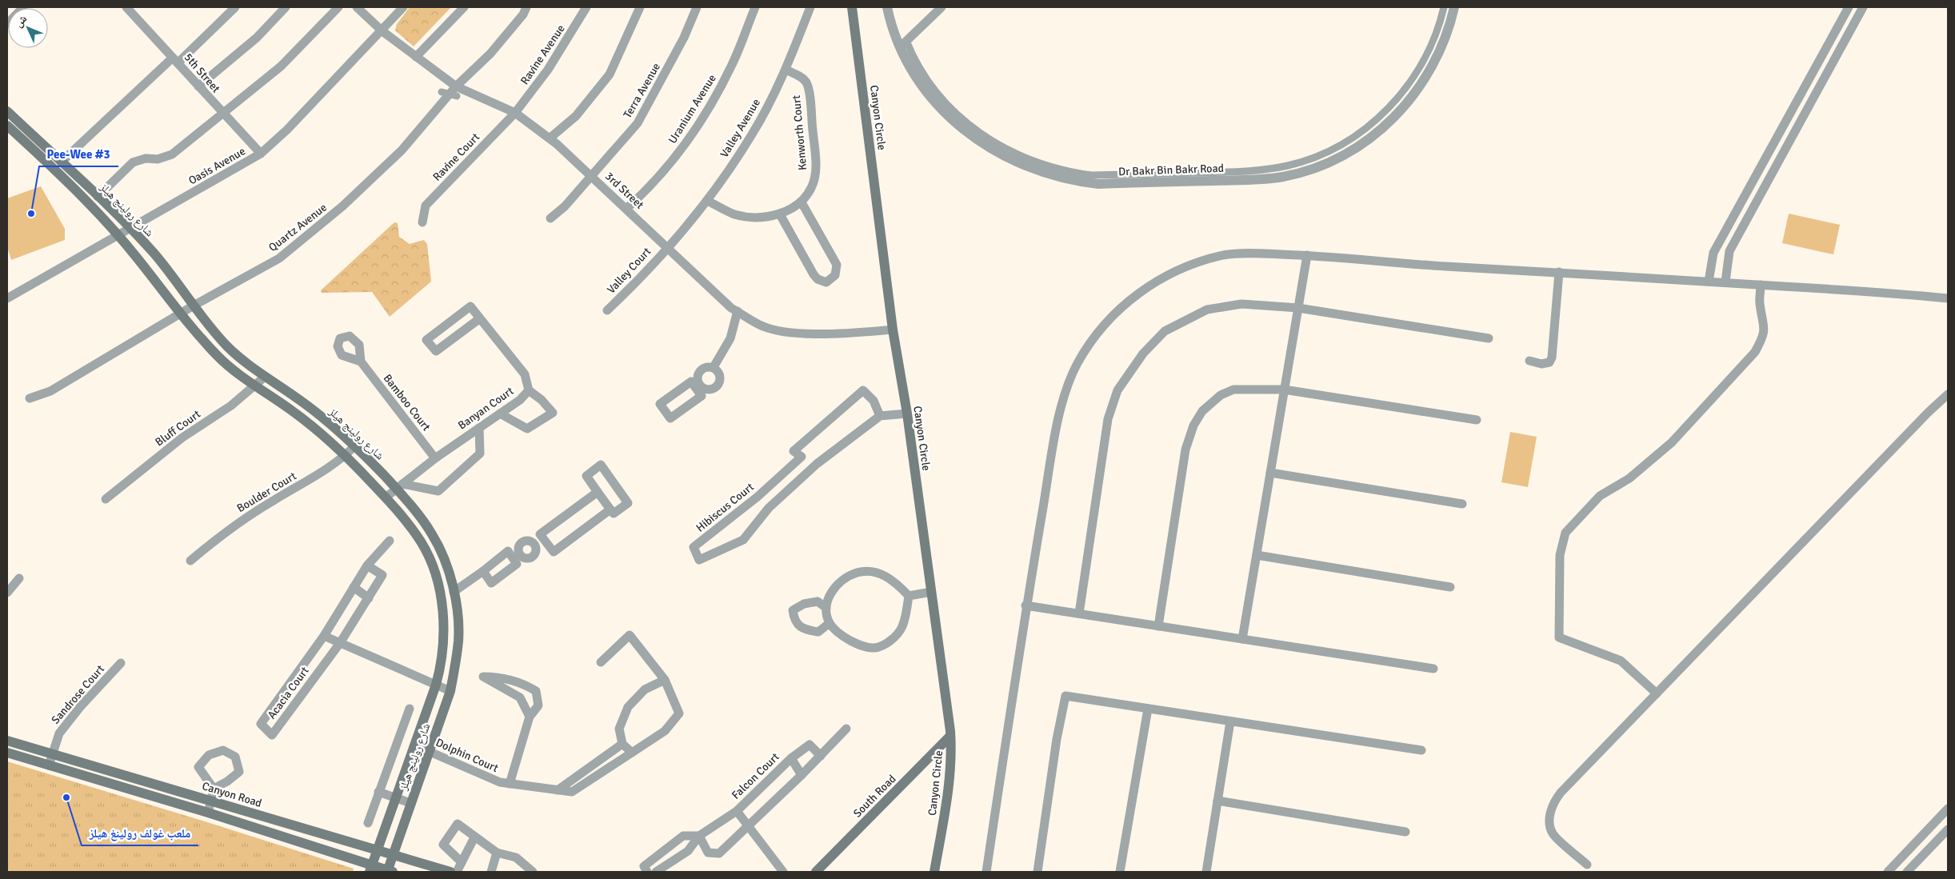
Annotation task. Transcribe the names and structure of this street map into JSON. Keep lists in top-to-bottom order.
{
  "streets": {
    "main road": [
      "Canyon Circle",
      "شارع رولينج هيلز",
      "Canyon Road",
      "South Road"
    ],
    "street": [
      "Ravine Avenue",
      "5th Street",
      "Terra Avenue",
      "Uranium Avenue",
      "Valley Avenue",
      "Kenworth Court",
      "Ravine Court",
      "Oasis Avenue",
      "Dr Bakr Bin Bakr Road",
      "3rd Street",
      "Quartz Avenue",
      "Valley Court",
      "Bamboo Court",
      "Banyan Court",
      "Bluff Court",
      "Boulder Court",
      "Hibiscus Court",
      "Acacia Court",
      "Sandrose Court",
      "Dolphin Court",
      "Falcon Court"
    ]
  },
  "crossings": [
    ["Ravine Avenue", "Ravine Court"],
    ["Ravine Avenue", "3rd Street"],
    ["5th Street", "Oasis Avenue"],
    ["Terra Avenue", "3rd Street"],
    ["Uranium Avenue", "3rd Street"],
    ["Canyon Circle", "3rd Street"],
    ["Canyon Circle", "South Road"],
    ["Valley Avenue", "Kenworth Court"],
    ["Valley Avenue", "3rd Street"],
    ["Valley Avenue", "Valley Court"],
    ["Ravine Court", "3rd Street"],
    ["Oasis Avenue", "3rd Street"],
    ["Oasis Avenue", "شارع رولينج هيلز"],
    ["3rd Street", "Quartz Avenue"],
    ["3rd Street", "Valley Court"],
    ["شارع رولينج هيلز", "Quartz Avenue"],
    ["شارع رولينج هيلز", "Banyan Court"],
    ["شارع رولينج هيلز", "Bluff Court"],
    ["شارع رولينج هيلز", "Boulder Court"],
    ["شارع رولينج هيلز", "Dolphin Court"],
    ["شارع رولينج هيلز", "Canyon Road"],
    ["Bamboo Court", "Banyan Court"],
    ["Sandrose Court", "Canyon Road"]
  ],
  "places": ["Pee-Wee #3", "ملعب غولف رولينغ هيلز"],
  "north": "top left"
}
